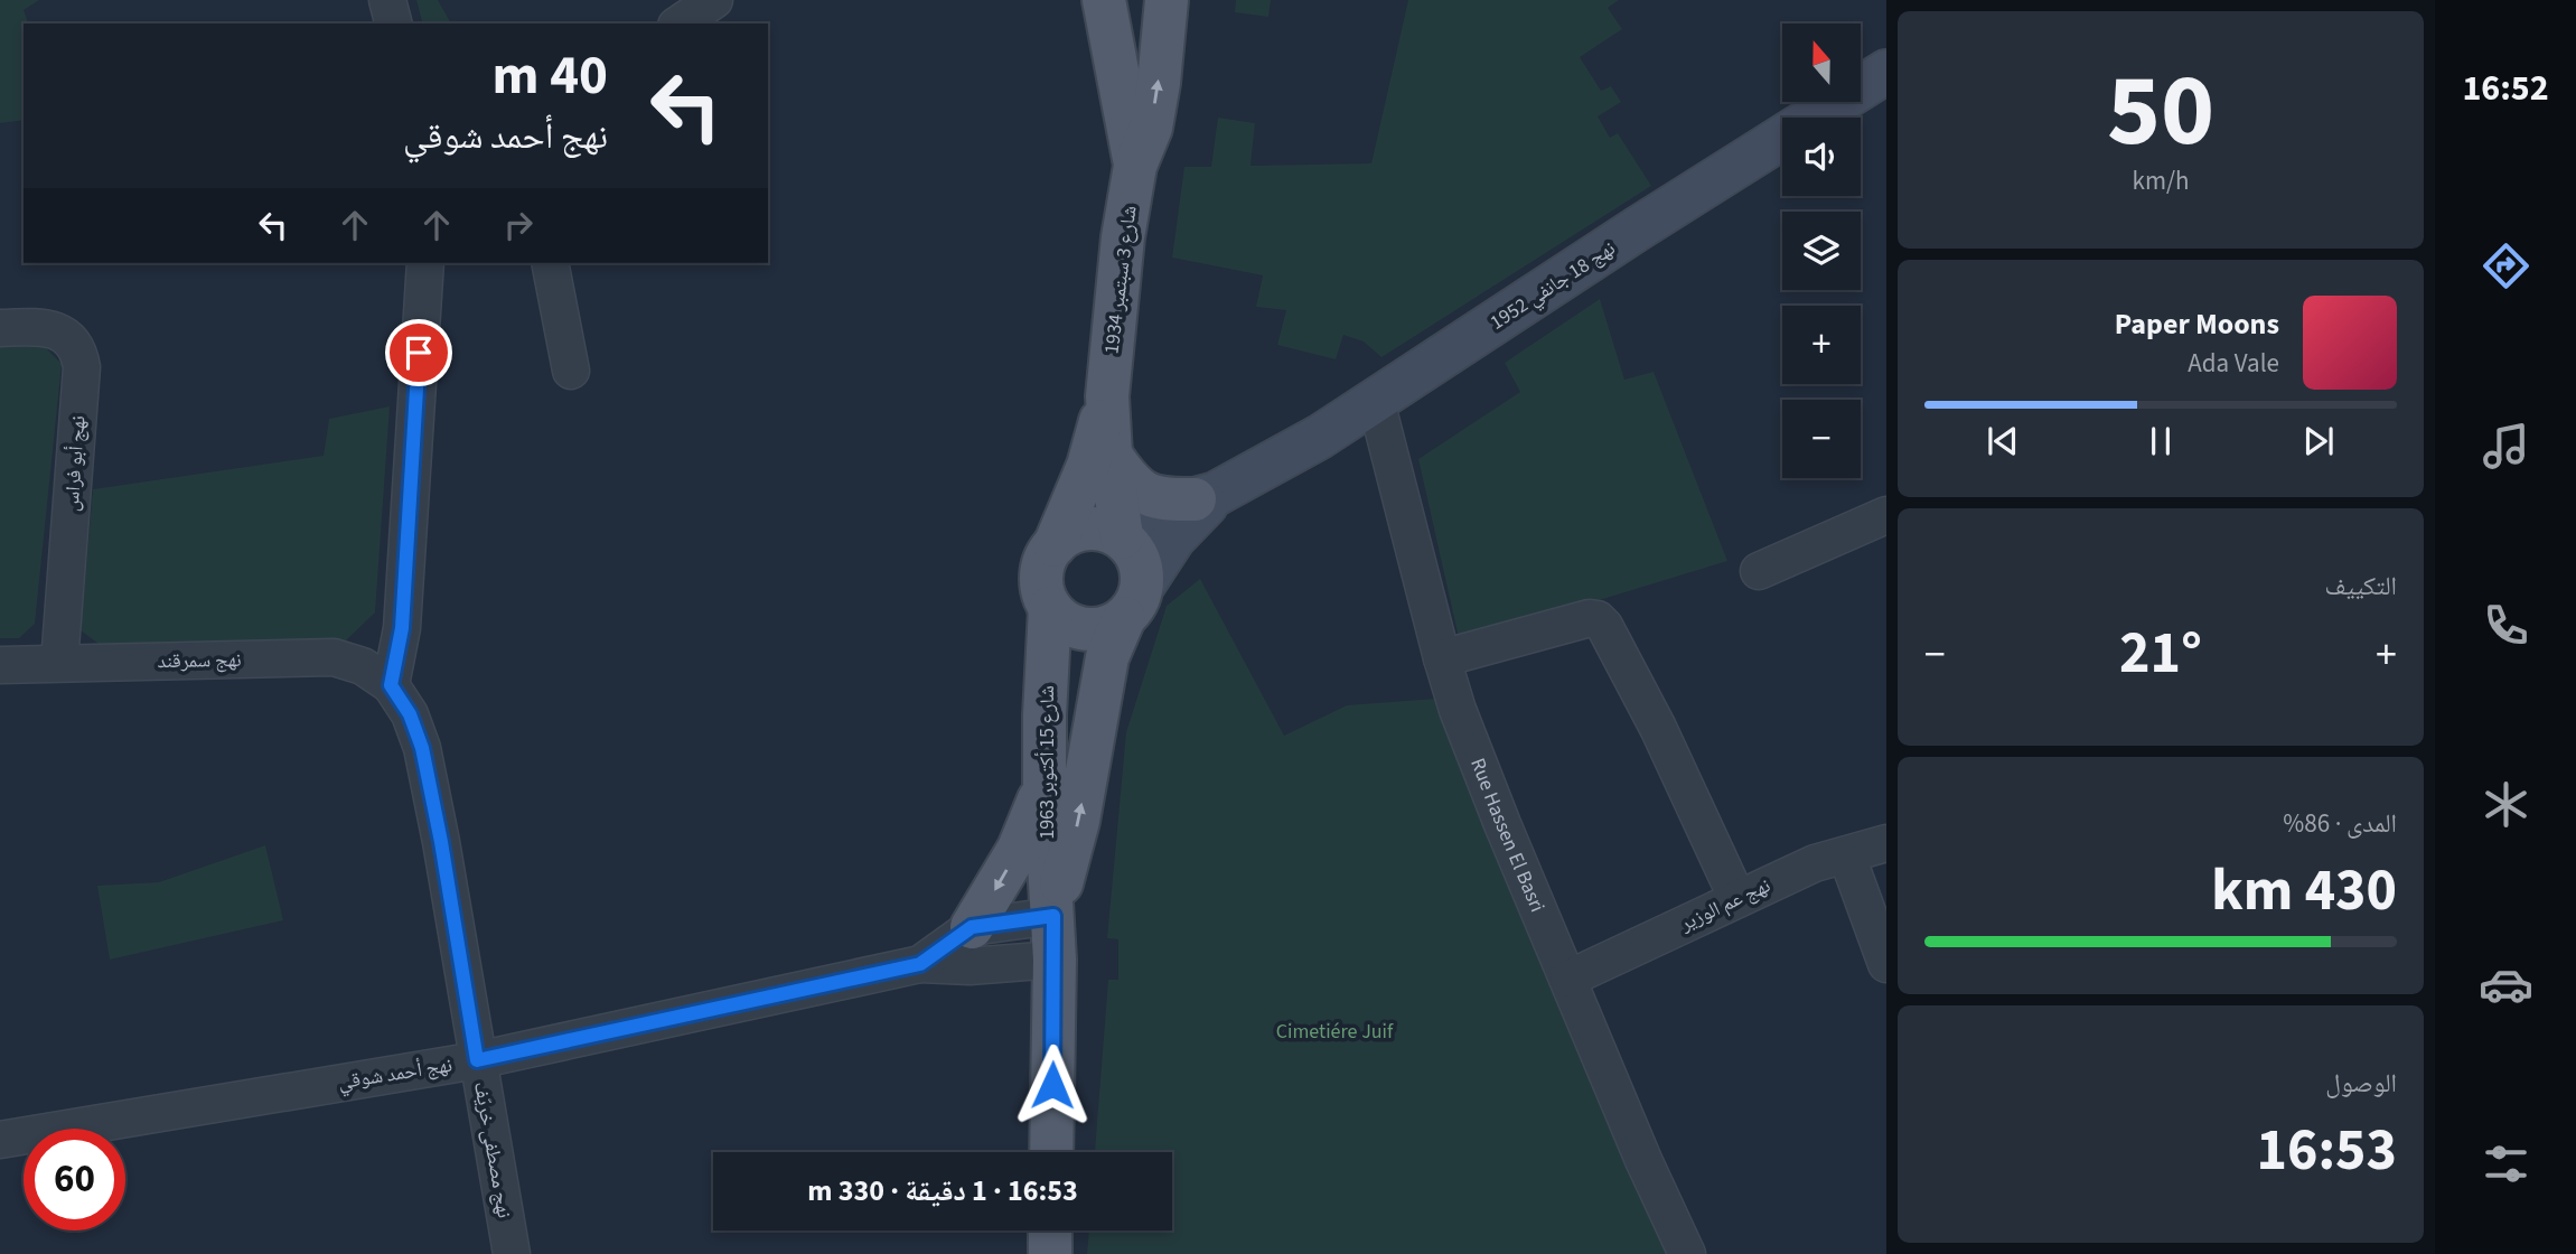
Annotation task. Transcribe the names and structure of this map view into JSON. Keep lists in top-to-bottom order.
{
  "streets": {
    "main road": ["شارع 3 سبتمبر 1934", "نهج 18 جانفي 1952", "شارع 15 أكتوبر 1963"],
    "street": [
      "نهج أبو فراس",
      "نهج سمرقند",
      "Rue Hassen El Basri",
      "نهج عم الوزير",
      "نهج أحمد شوقي",
      "نهج مصطفى خريّف"
    ]
  },
  "crossings": [
    ["نهج 18 جانفي 1952", "شارع 15 أكتوبر 1963"],
    ["نهج 18 جانفي 1952", "Rue Hassen El Basri"],
    ["نهج أبو فراس", "نهج سمرقند"],
    ["نهج سمرقند", "نهج مصطفى خريّف"],
    ["شارع 15 أكتوبر 1963", "نهج أحمد شوقي"],
    ["Rue Hassen El Basri", "نهج عم الوزير"],
    ["نهج أحمد شوقي", "نهج مصطفى خريّف"]
  ],
  "parks": ["Cimetiére Juif"],
  "north": "top",
  "page": {
    "tabs": "16:52",
    "tile": [
      ["50", "km/h"],
      "التكييف",
      ["المدى · 86%", "430 km"],
      ["الوصول", "16:53"]
    ],
    "map_buttons": ["+", "−"],
    "turn": ["40 m", "نهج أحمد شوقي"],
    "song": ["Paper Moons", "Ada Vale"],
    "heat": ["−", "21°", "+"],
    "limit": "60",
    "trip": "16:53 · 1 دقيقة · 330 m"
  }
}
